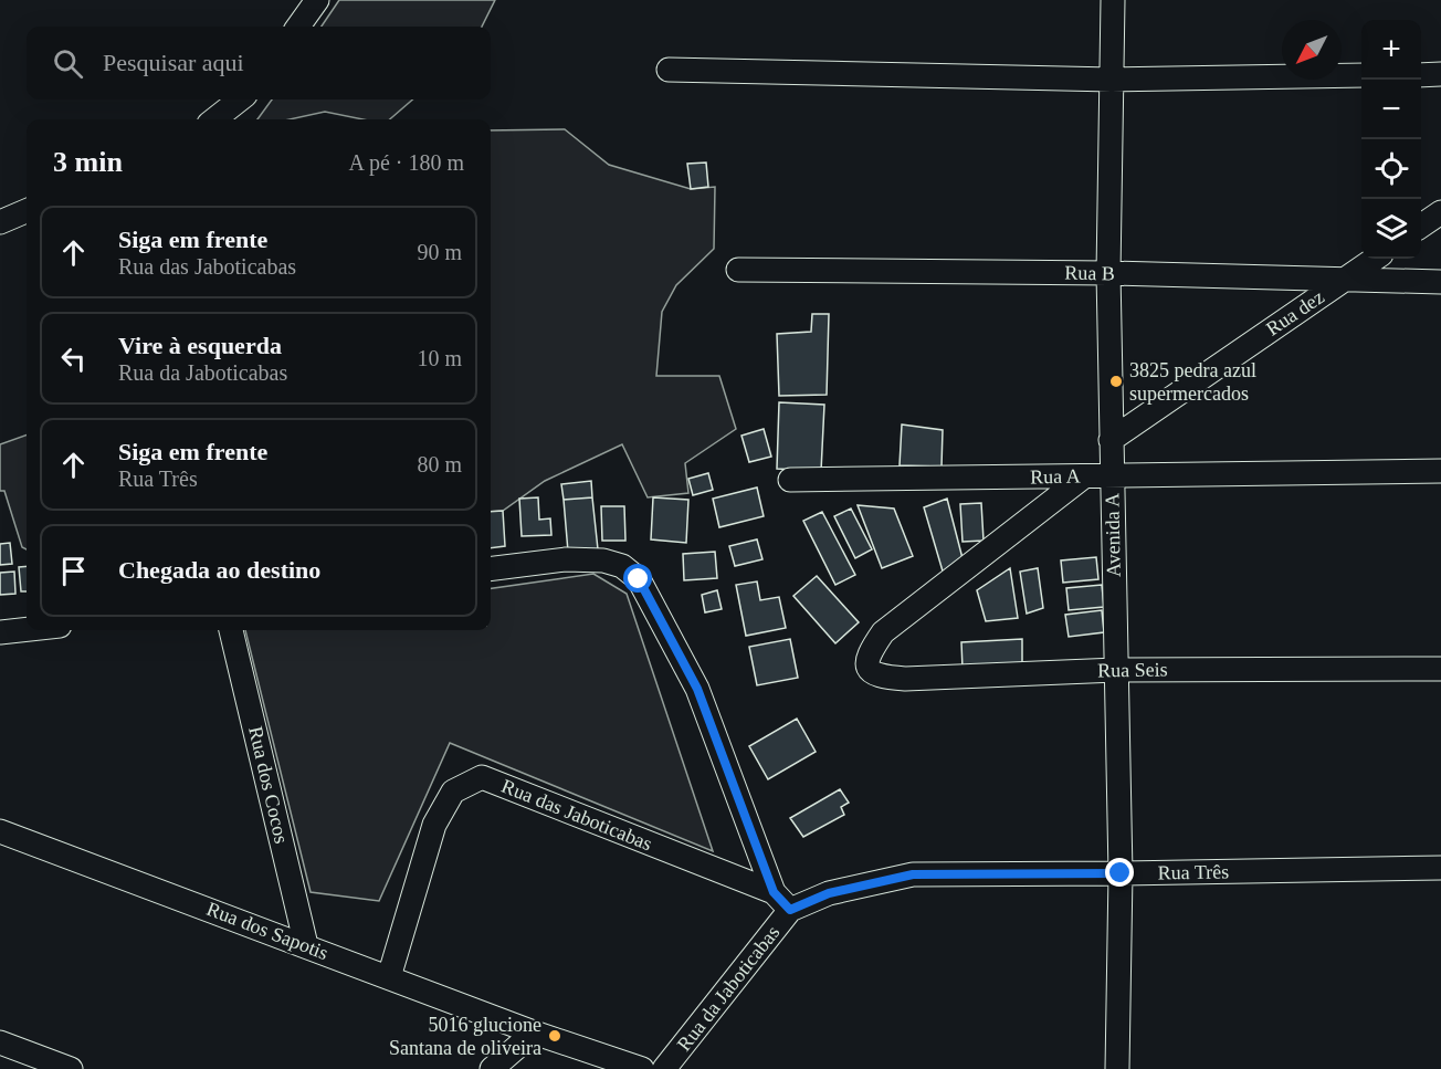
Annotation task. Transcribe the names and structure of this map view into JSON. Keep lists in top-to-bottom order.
{
  "streets": {
    "street": [
      "Rua B",
      "Rua dez",
      "Rua A",
      "Avenida A",
      "Rua Seis",
      "Rua dos Cocos",
      "Rua das Jaboticabas",
      "Rua Três",
      "Rua dos Sapotis",
      "Rua da Jaboticabas"
    ]
  },
  "crossings": [
    ["Rua B", "Rua dez"],
    ["Rua B", "Avenida A"],
    ["Rua dez", "Avenida A"],
    ["Rua A", "Avenida A"],
    ["Rua A", "Rua Seis"],
    ["Avenida A", "Rua Seis"],
    ["Avenida A", "Rua Três"],
    ["Rua dos Cocos", "Rua dos Sapotis"],
    ["Rua das Jaboticabas", "Rua dos Sapotis"],
    ["Rua das Jaboticabas", "Rua da Jaboticabas"],
    ["Rua Três", "Rua da Jaboticabas"]
  ],
  "places": ["3825 pedra azul supermercados", "5016 glucione Santana de oliveira"],
  "north": "bottom left",
  "page": {
    "map_buttons": ["+", "−"],
    "search": "Pesquisar aqui",
    "heading": ["3 min", "A pé · 180 m"],
    "list": [
      ["Siga em frente", "Rua das Jaboticabas", "90 m"],
      ["Vire à esquerda", "Rua da Jaboticabas", "10 m"],
      ["Siga em frente", "Rua Três", "80 m"],
      "Chegada ao destino"
    ]
  }
}
